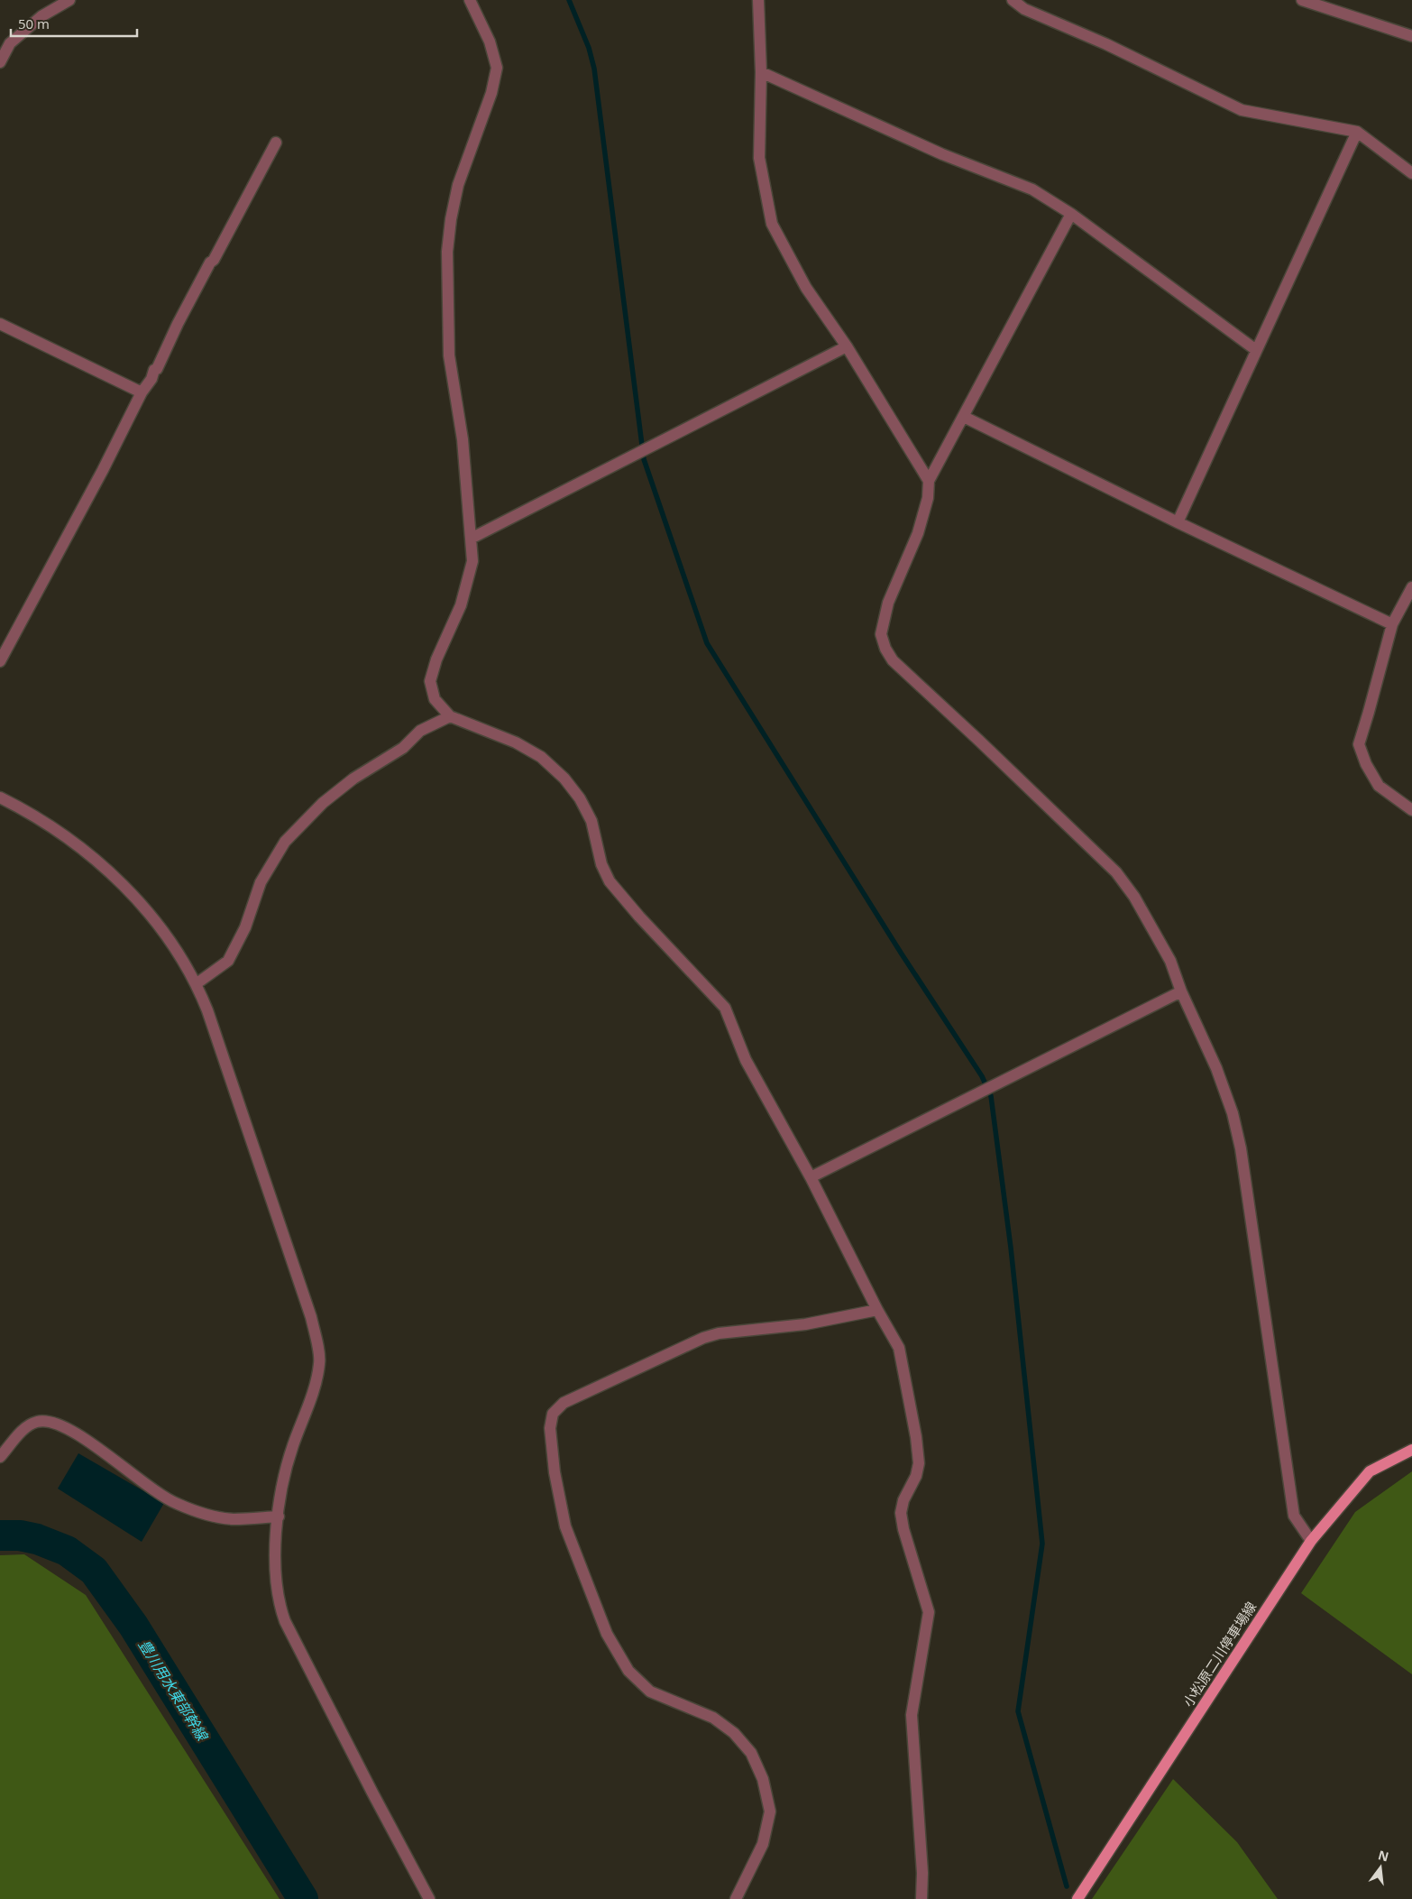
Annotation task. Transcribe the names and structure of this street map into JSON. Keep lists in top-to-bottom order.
{
  "streets": {
    "main road": ["小松原二川停車場線"]
  },
  "water": ["豊川用水東部幹線"],
  "scale_bar": "50 m",
  "north": "top"
}
